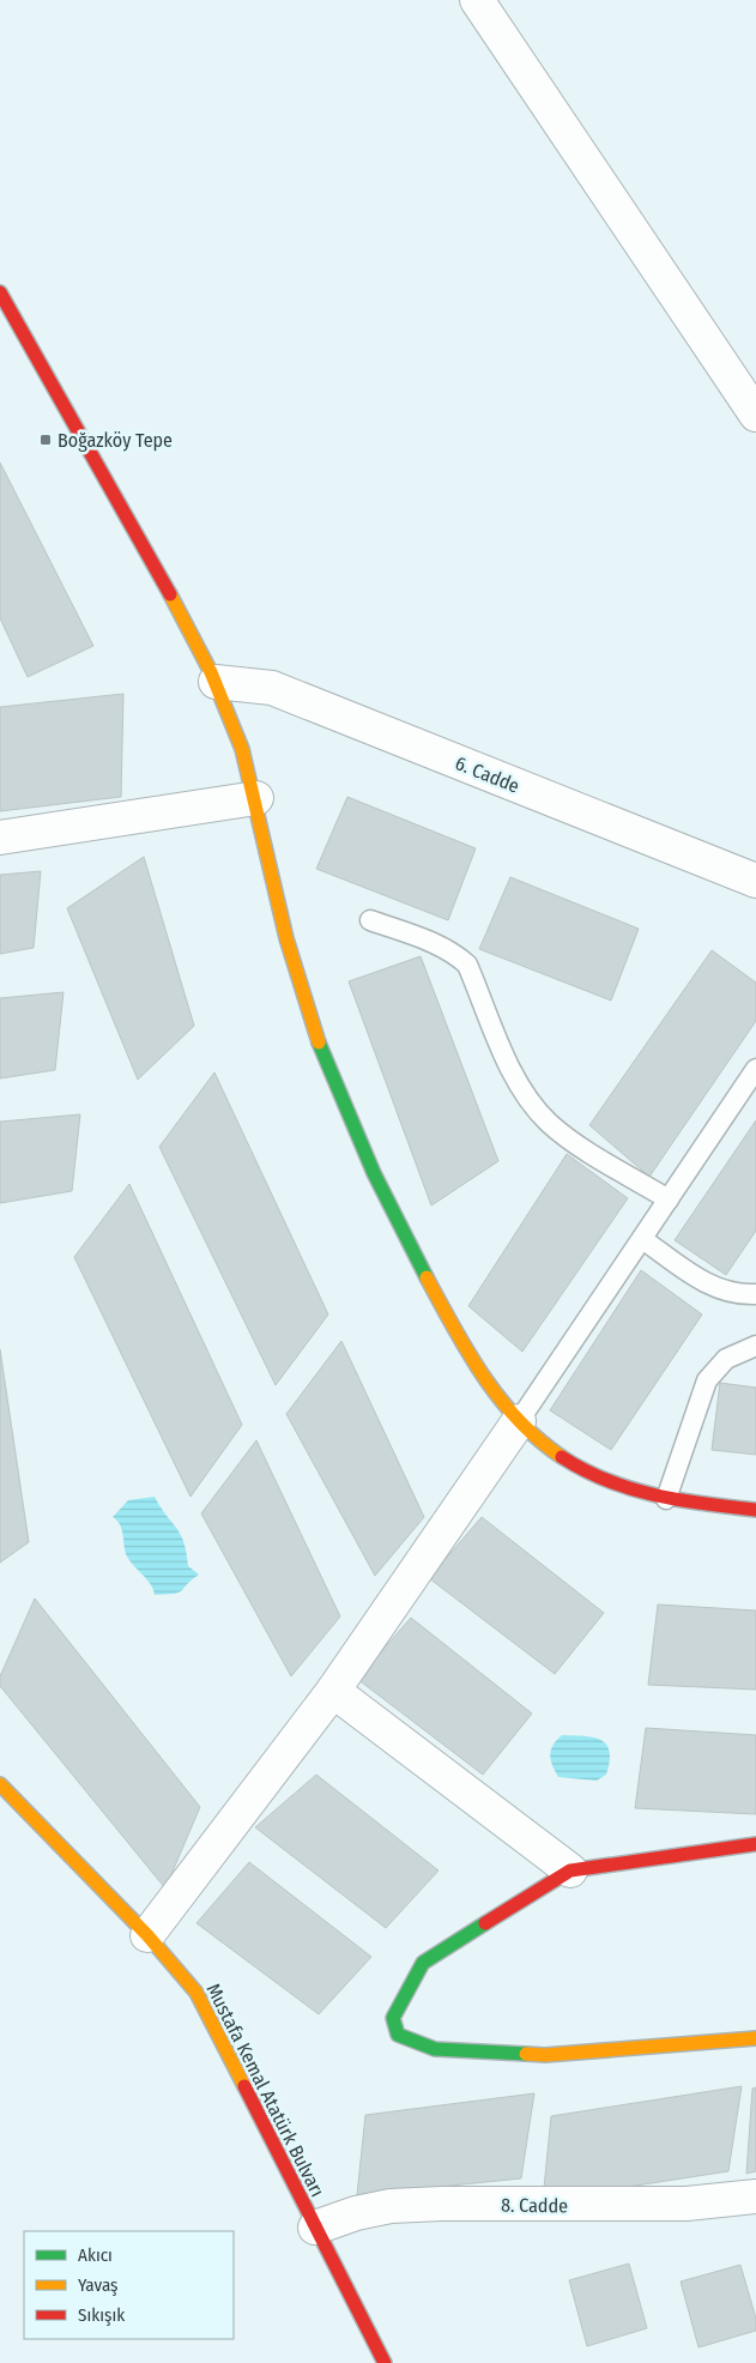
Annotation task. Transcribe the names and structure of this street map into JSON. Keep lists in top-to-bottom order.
{
  "streets": {
    "street": ["6. Cadde", "Mustafa Kemal Atatürk Bulvarı", "8. Cadde"]
  },
  "crossings": [
    ["Mustafa Kemal Atatürk Bulvarı", "8. Cadde"]
  ],
  "places": {
    "transit": ["Boğazköy Tepe"]
  },
  "legend": ["Akıcı", "Yavaş", "Sıkışık"]
}
